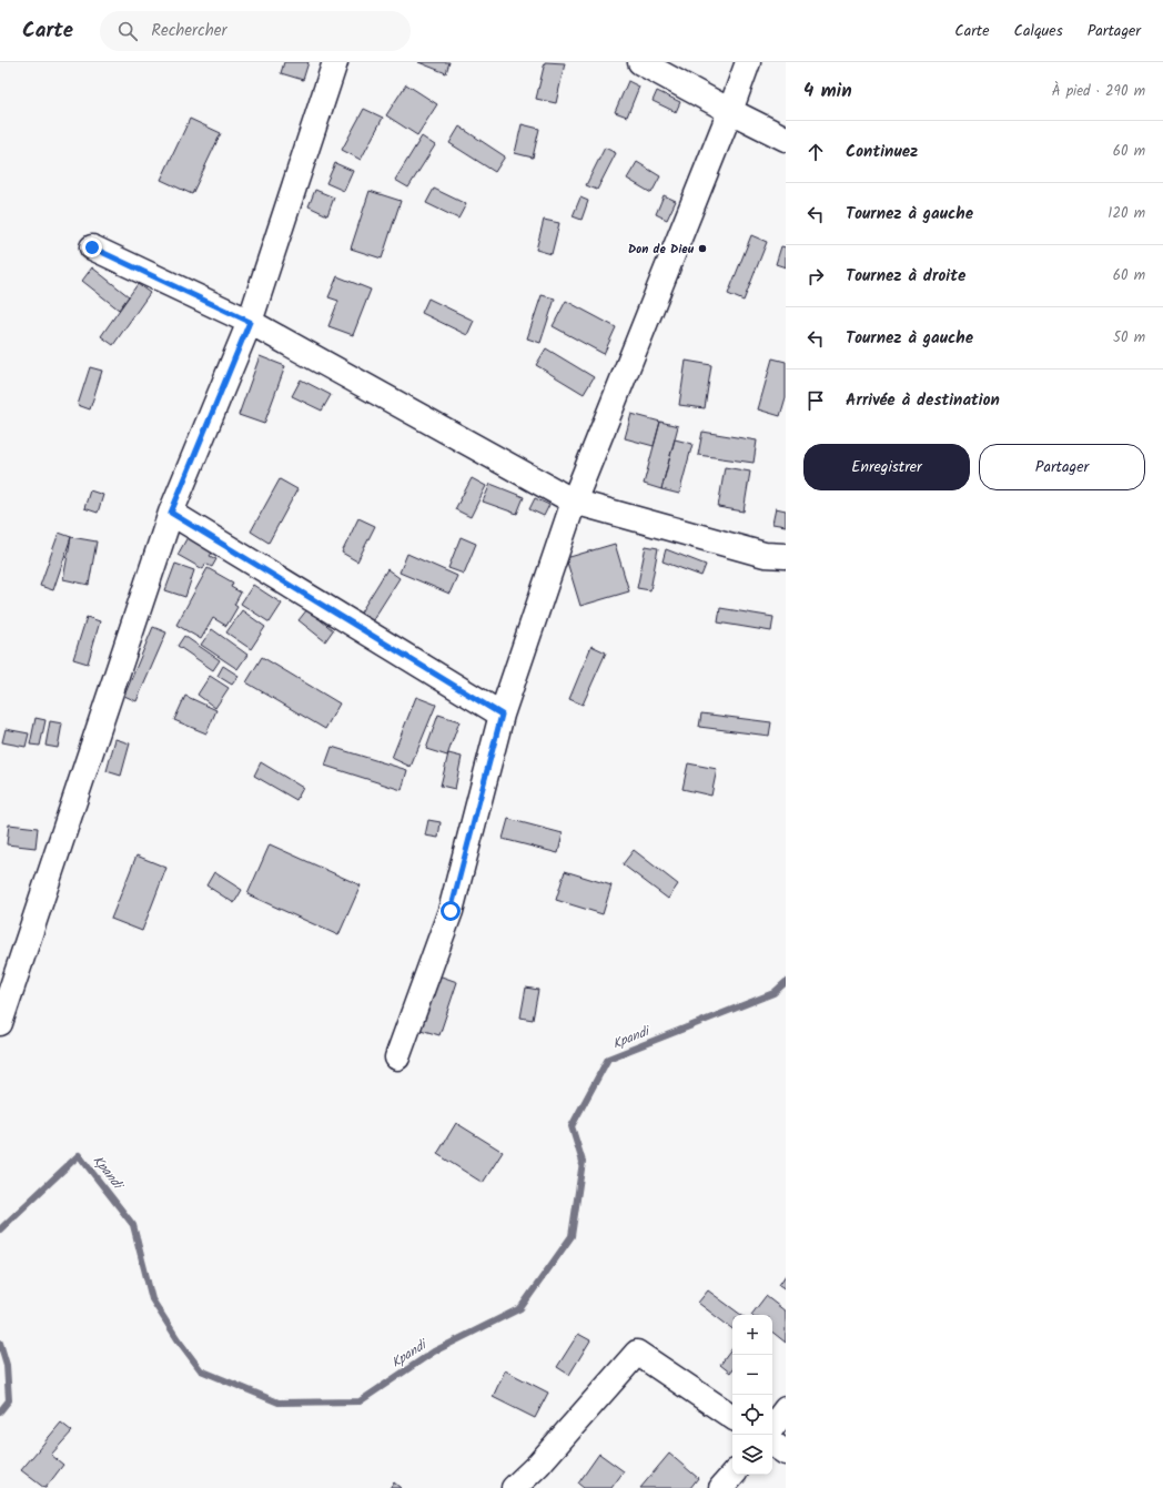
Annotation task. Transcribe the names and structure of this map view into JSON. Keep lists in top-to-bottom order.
{
  "water": ["Kpandi"],
  "places": ["Don de Dieu"],
  "page": {
    "header": "Carte",
    "search": "Rechercher",
    "nav": ["Carte", "Calques", "Partager"],
    "heading": ["4 min", "À pied · 290 m"],
    "list": [
      ["Continuez", "60 m"],
      ["Tournez à gauche", "120 m"],
      ["Tournez à droite", "60 m"],
      ["Tournez à gauche", "50 m"],
      "Arrivée à destination"
    ],
    "buttons": ["Enregistrer", "Partager"],
    "map_buttons": ["+", "−"]
  }
}
